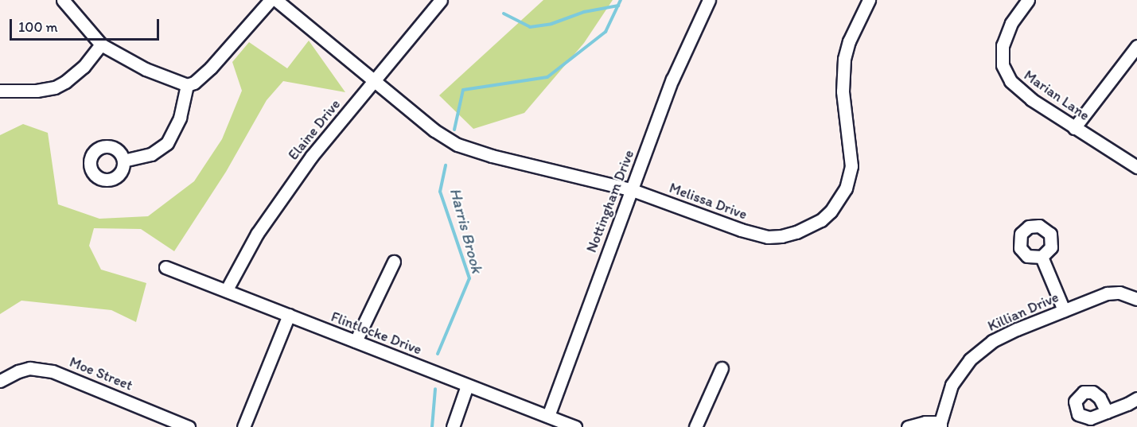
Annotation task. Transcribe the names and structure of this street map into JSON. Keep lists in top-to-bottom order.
{
  "streets": {
    "street": [
      "Marian Lane",
      "Elaine Drive",
      "Nottingham Drive",
      "Melissa Drive",
      "Killian Drive",
      "Flintlocke Drive",
      "Moe Street"
    ]
  },
  "crossings": [
    ["Elaine Drive", "Melissa Drive"],
    ["Elaine Drive", "Flintlocke Drive"],
    ["Nottingham Drive", "Melissa Drive"],
    ["Nottingham Drive", "Flintlocke Drive"]
  ],
  "water": ["Harris Brook"],
  "scale_bar": "100 m"
}
